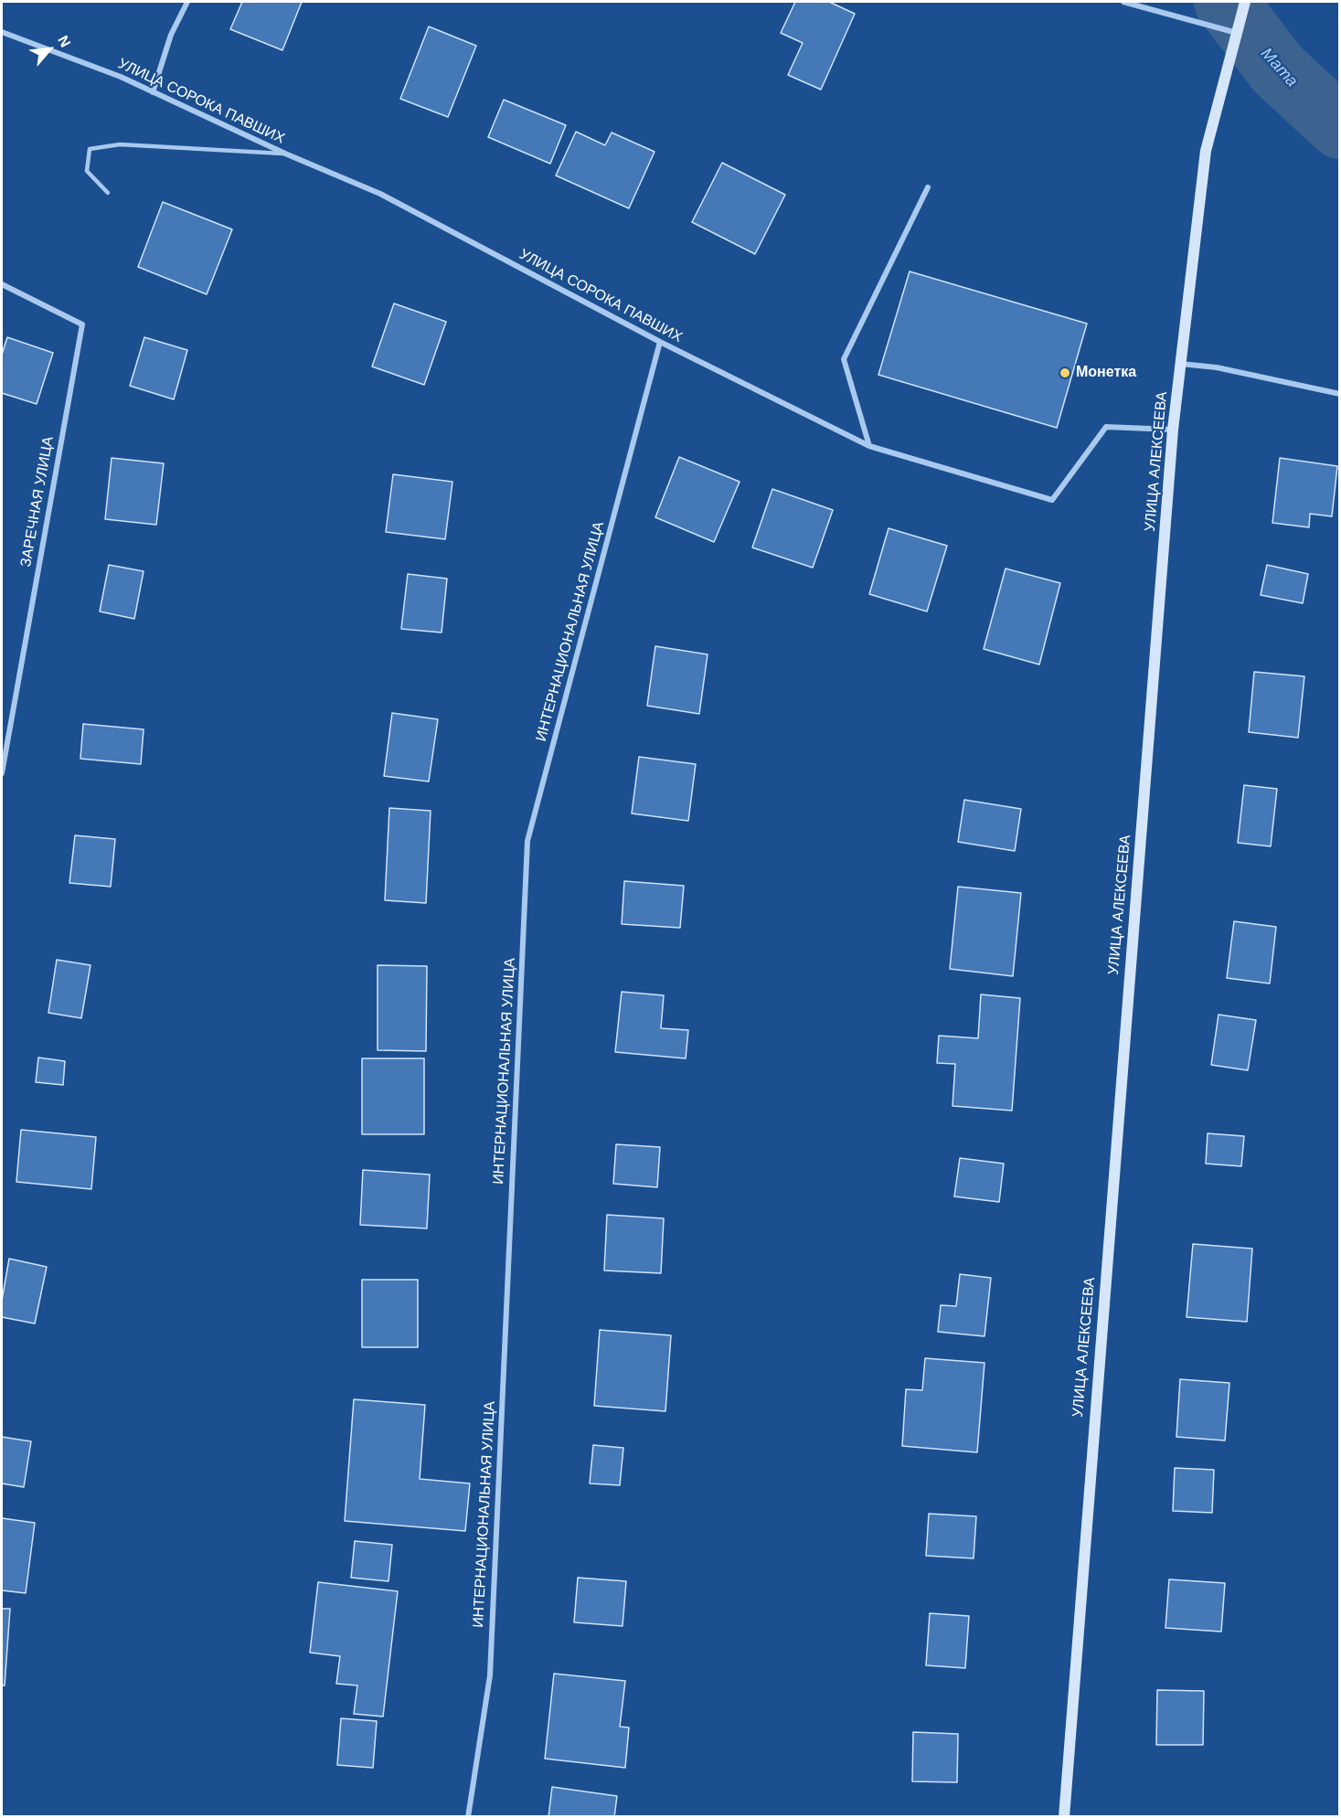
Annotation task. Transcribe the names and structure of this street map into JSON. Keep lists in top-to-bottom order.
{
  "streets": {
    "main road": ["УЛИЦА АЛЕКСЕЕВА"],
    "street": ["УЛИЦА СОРОКА ПАВШИХ", "ЗАРЕЧНАЯ УЛИЦА", "ИНТЕРНАЦИОНАЛЬНАЯ УЛИЦА"]
  },
  "crossings": [
    ["УЛИЦА СОРОКА ПАВШИХ", "УЛИЦА АЛЕКСЕЕВА"],
    ["УЛИЦА СОРОКА ПАВШИХ", "ИНТЕРНАЦИОНАЛЬНАЯ УЛИЦА"]
  ],
  "water": ["Мата"],
  "places": ["Монетка"],
  "north": "top right"
}
